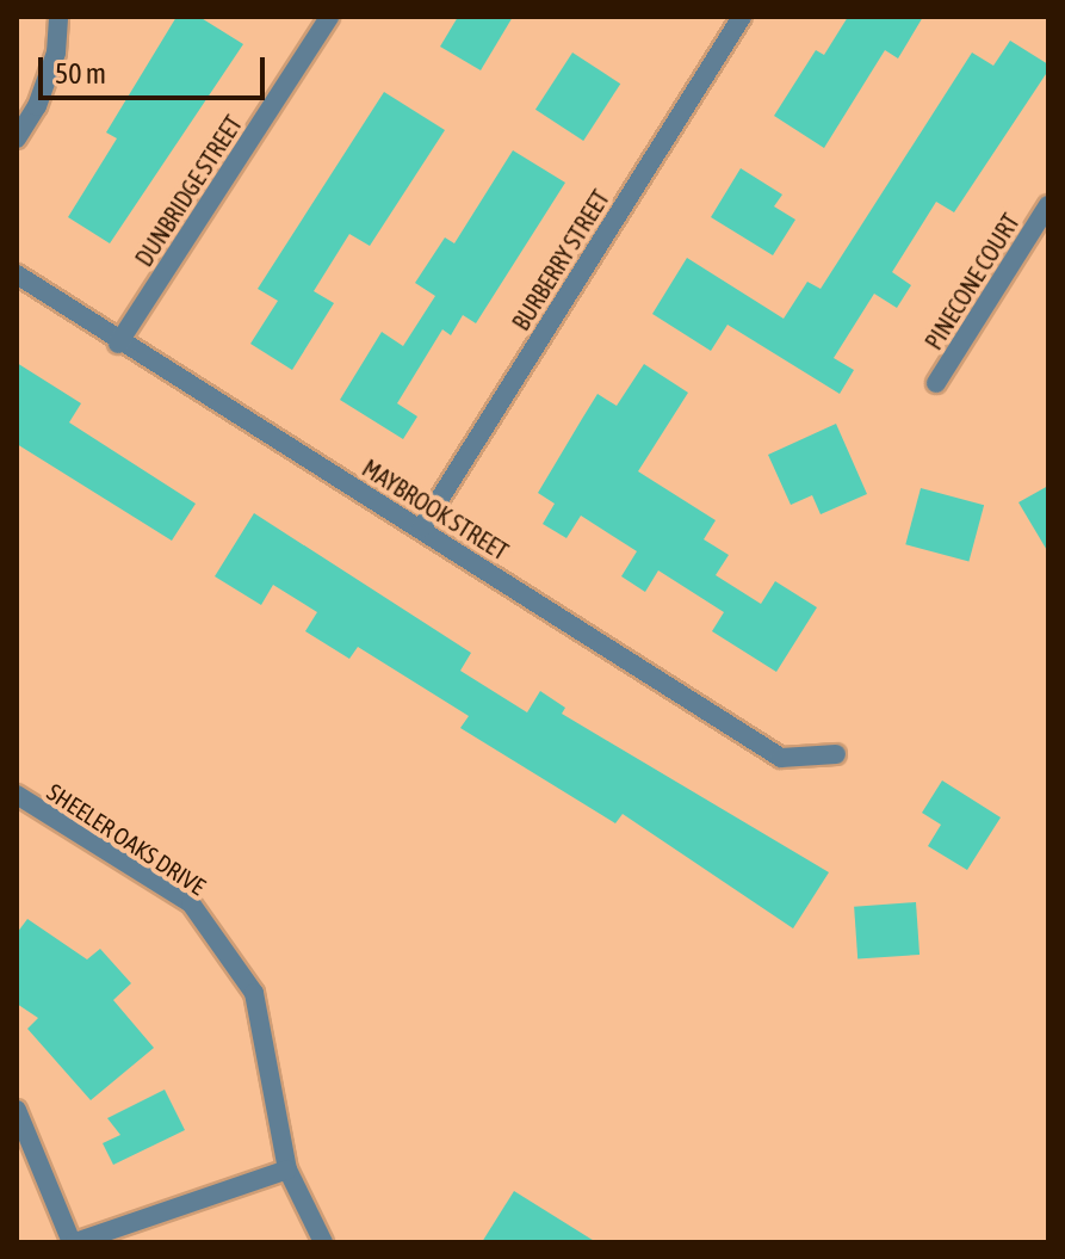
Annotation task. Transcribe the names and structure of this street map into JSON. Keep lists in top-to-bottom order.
{
  "streets": {
    "street": [
      "DUNBRIDGE STREET",
      "BURBERRY STREET",
      "PINECONE COURT",
      "MAYBROOK STREET",
      "SHEELER OAKS DRIVE"
    ]
  },
  "crossings": [
    ["DUNBRIDGE STREET", "MAYBROOK STREET"],
    ["BURBERRY STREET", "MAYBROOK STREET"]
  ],
  "scale_bar": "50 m"
}
